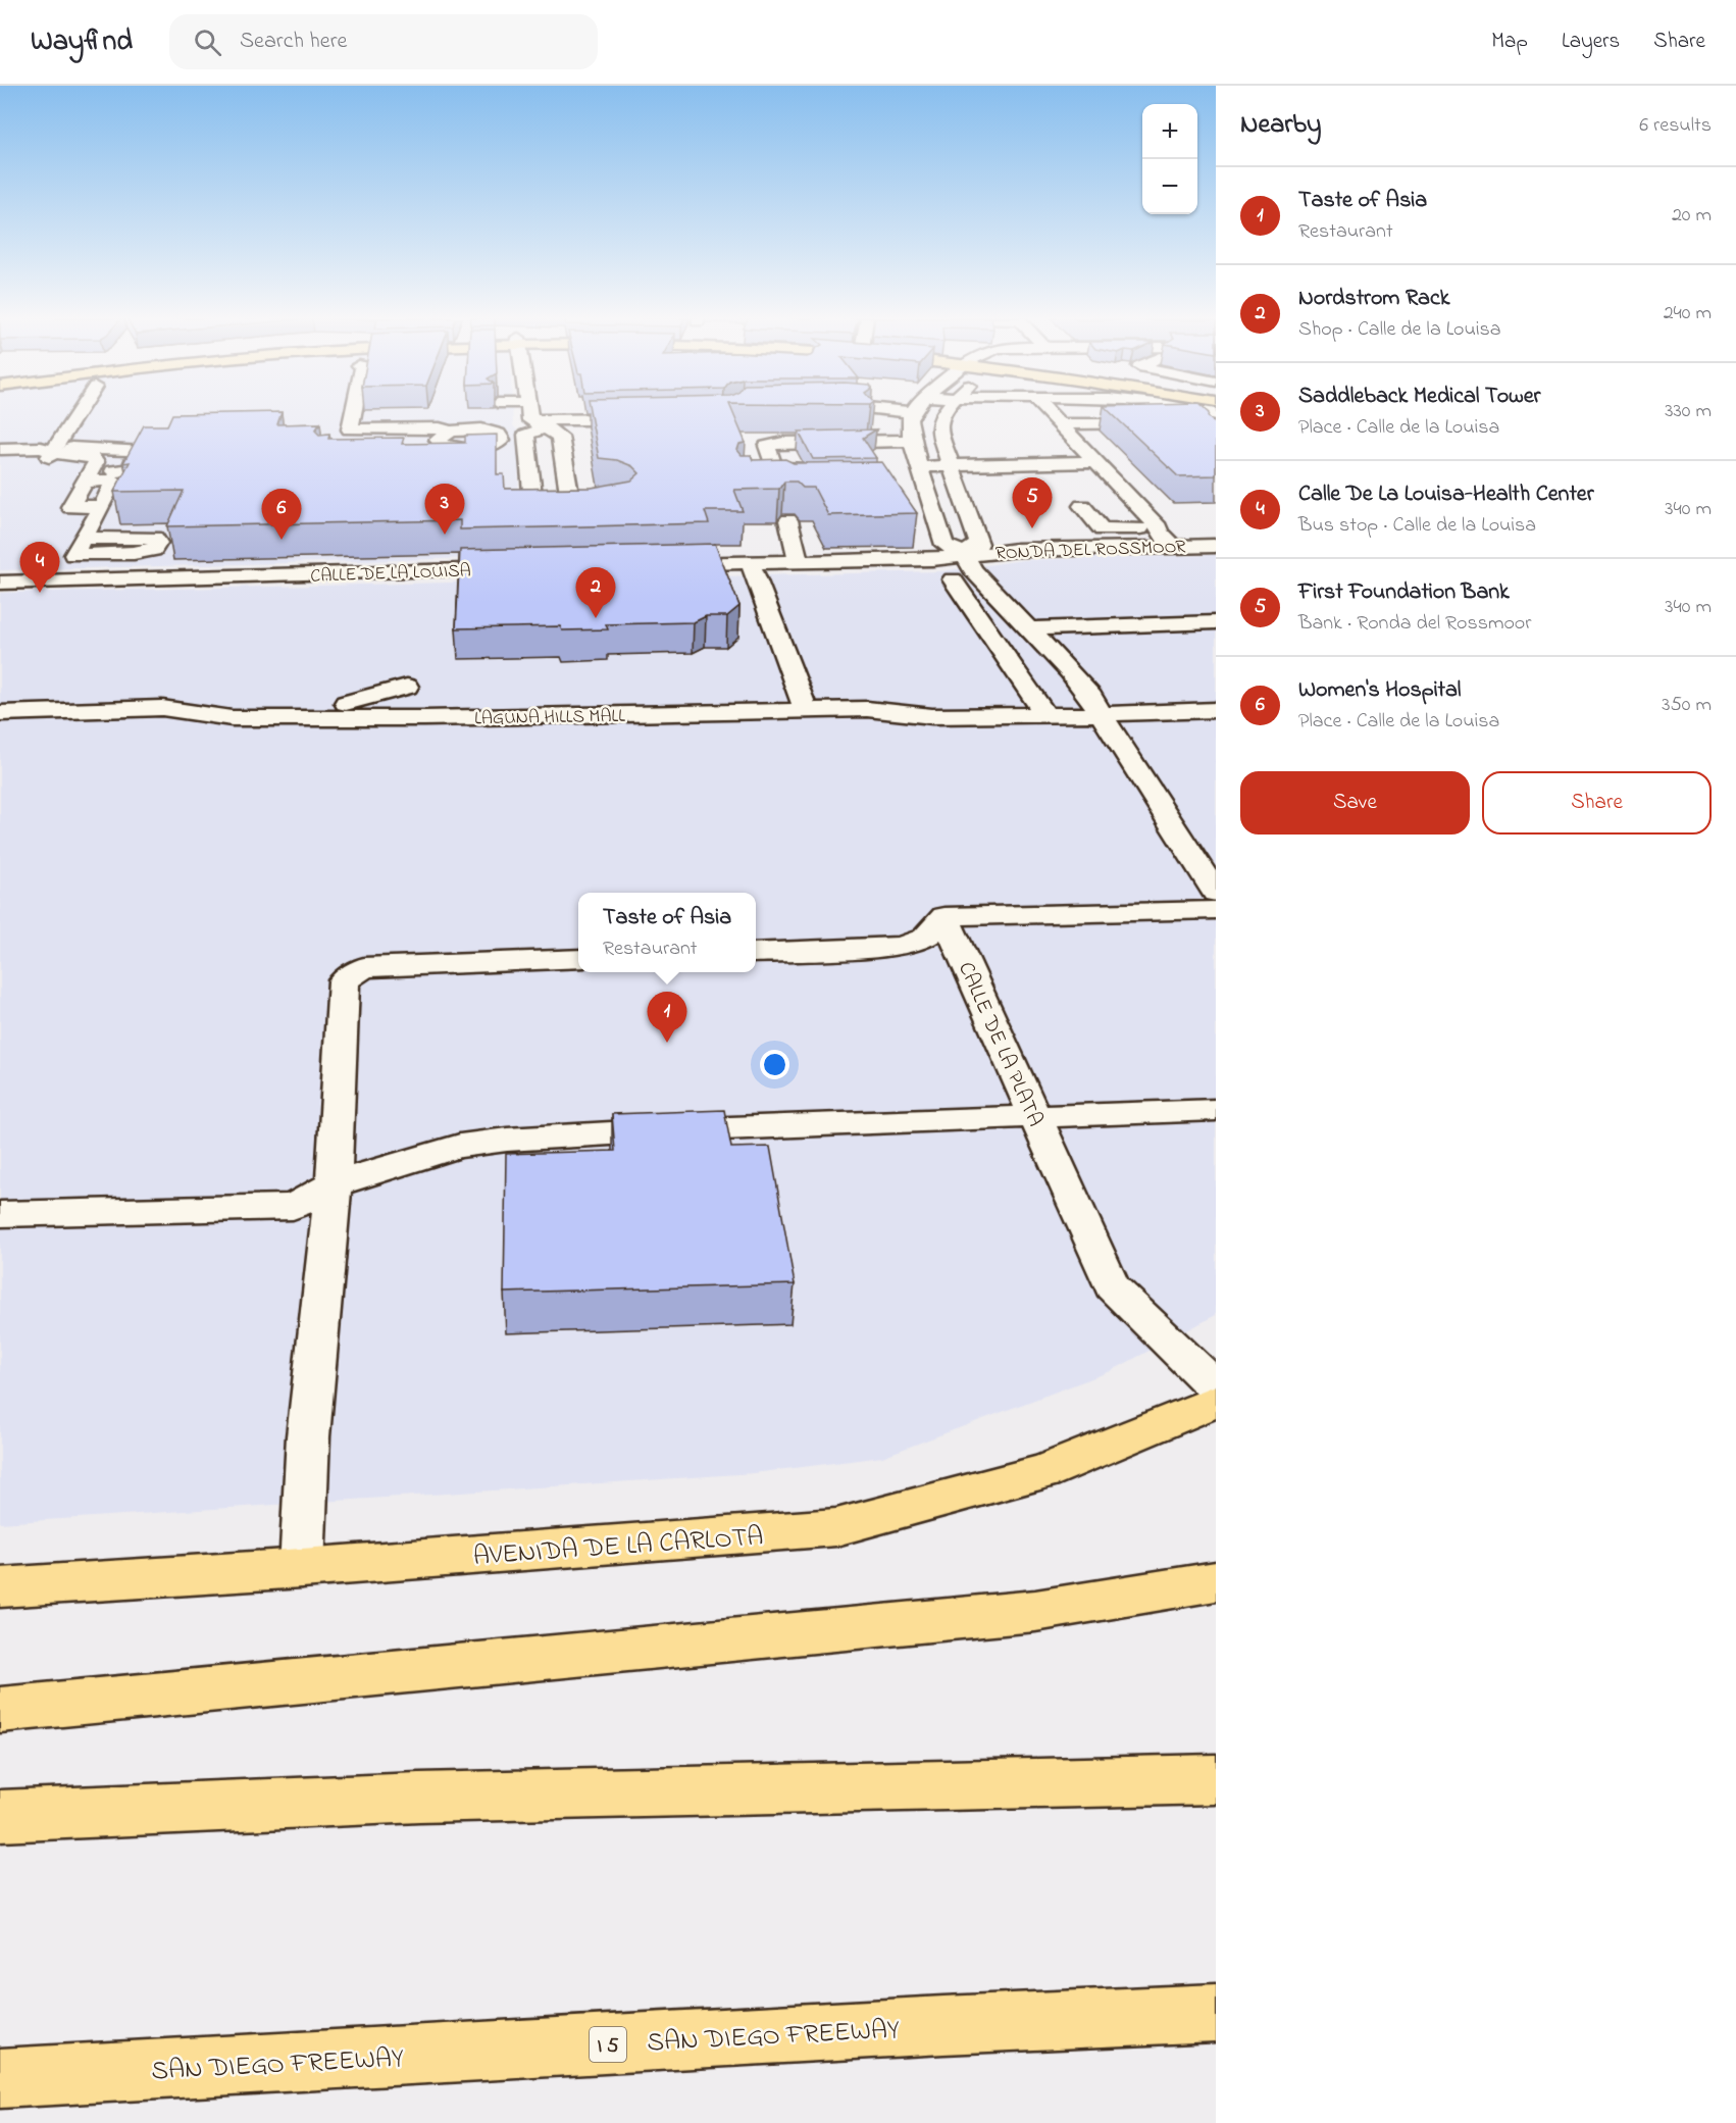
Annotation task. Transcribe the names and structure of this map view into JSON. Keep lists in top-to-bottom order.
{
  "streets": {
    "main road": ["AVENIDA DE LA CARLOTA", "SAN DIEGO FREEWAY", "I 5"],
    "street": [
      "RONDA DEL ROSSMOOR",
      "CALLE DE LA LOUISA",
      "LAGUNA HILLS MALL",
      "CALLE DE LA PLATA"
    ]
  },
  "page": {
    "header": "Wayfind",
    "search": "Search here",
    "nav": ["Map", "Layers", "Share"],
    "heading": ["Nearby", "6 results"],
    "map_buttons": ["+", "−"],
    "list": [
      {
        "mark": "1",
        "name": "Taste of Asia",
        "note": "Restaurant",
        "value": "20 m"
      },
      {
        "mark": "2",
        "name": "Nordstrom Rack",
        "note": "Shop · Calle de la Louisa",
        "value": "240 m"
      },
      {
        "mark": "3",
        "name": "Saddleback Medical Tower",
        "note": "Place · Calle de la Louisa",
        "value": "330 m"
      },
      {
        "mark": "4",
        "name": "Calle De La Louisa-Health Center",
        "note": "Bus stop · Calle de la Louisa",
        "value": "340 m"
      },
      {
        "mark": "5",
        "name": "First Foundation Bank",
        "note": "Bank · Ronda del Rossmoor",
        "value": "340 m"
      },
      {
        "mark": "6",
        "name": "Women's Hospital",
        "note": "Place · Calle de la Louisa",
        "value": "350 m"
      }
    ],
    "pins": [
      "5",
      "3",
      "6",
      "4",
      "2",
      "1"
    ],
    "buttons": ["Save", "Share"],
    "popup": ["Taste of Asia", "Restaurant"]
  }
}
